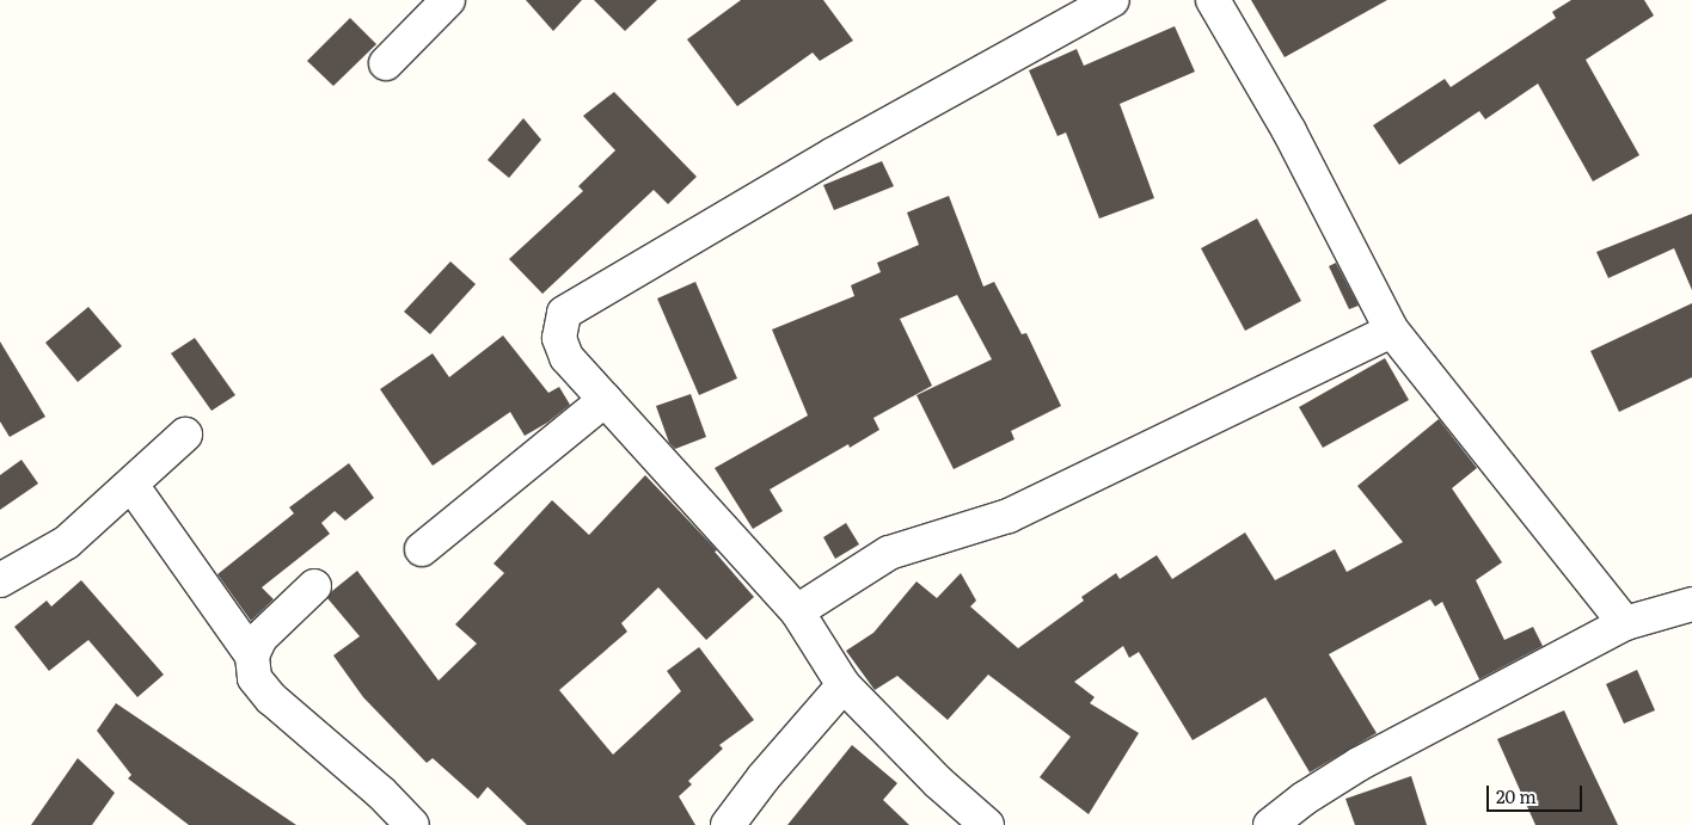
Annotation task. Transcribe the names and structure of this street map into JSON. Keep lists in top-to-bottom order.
{
  "scale_bar": "20 m"
}
